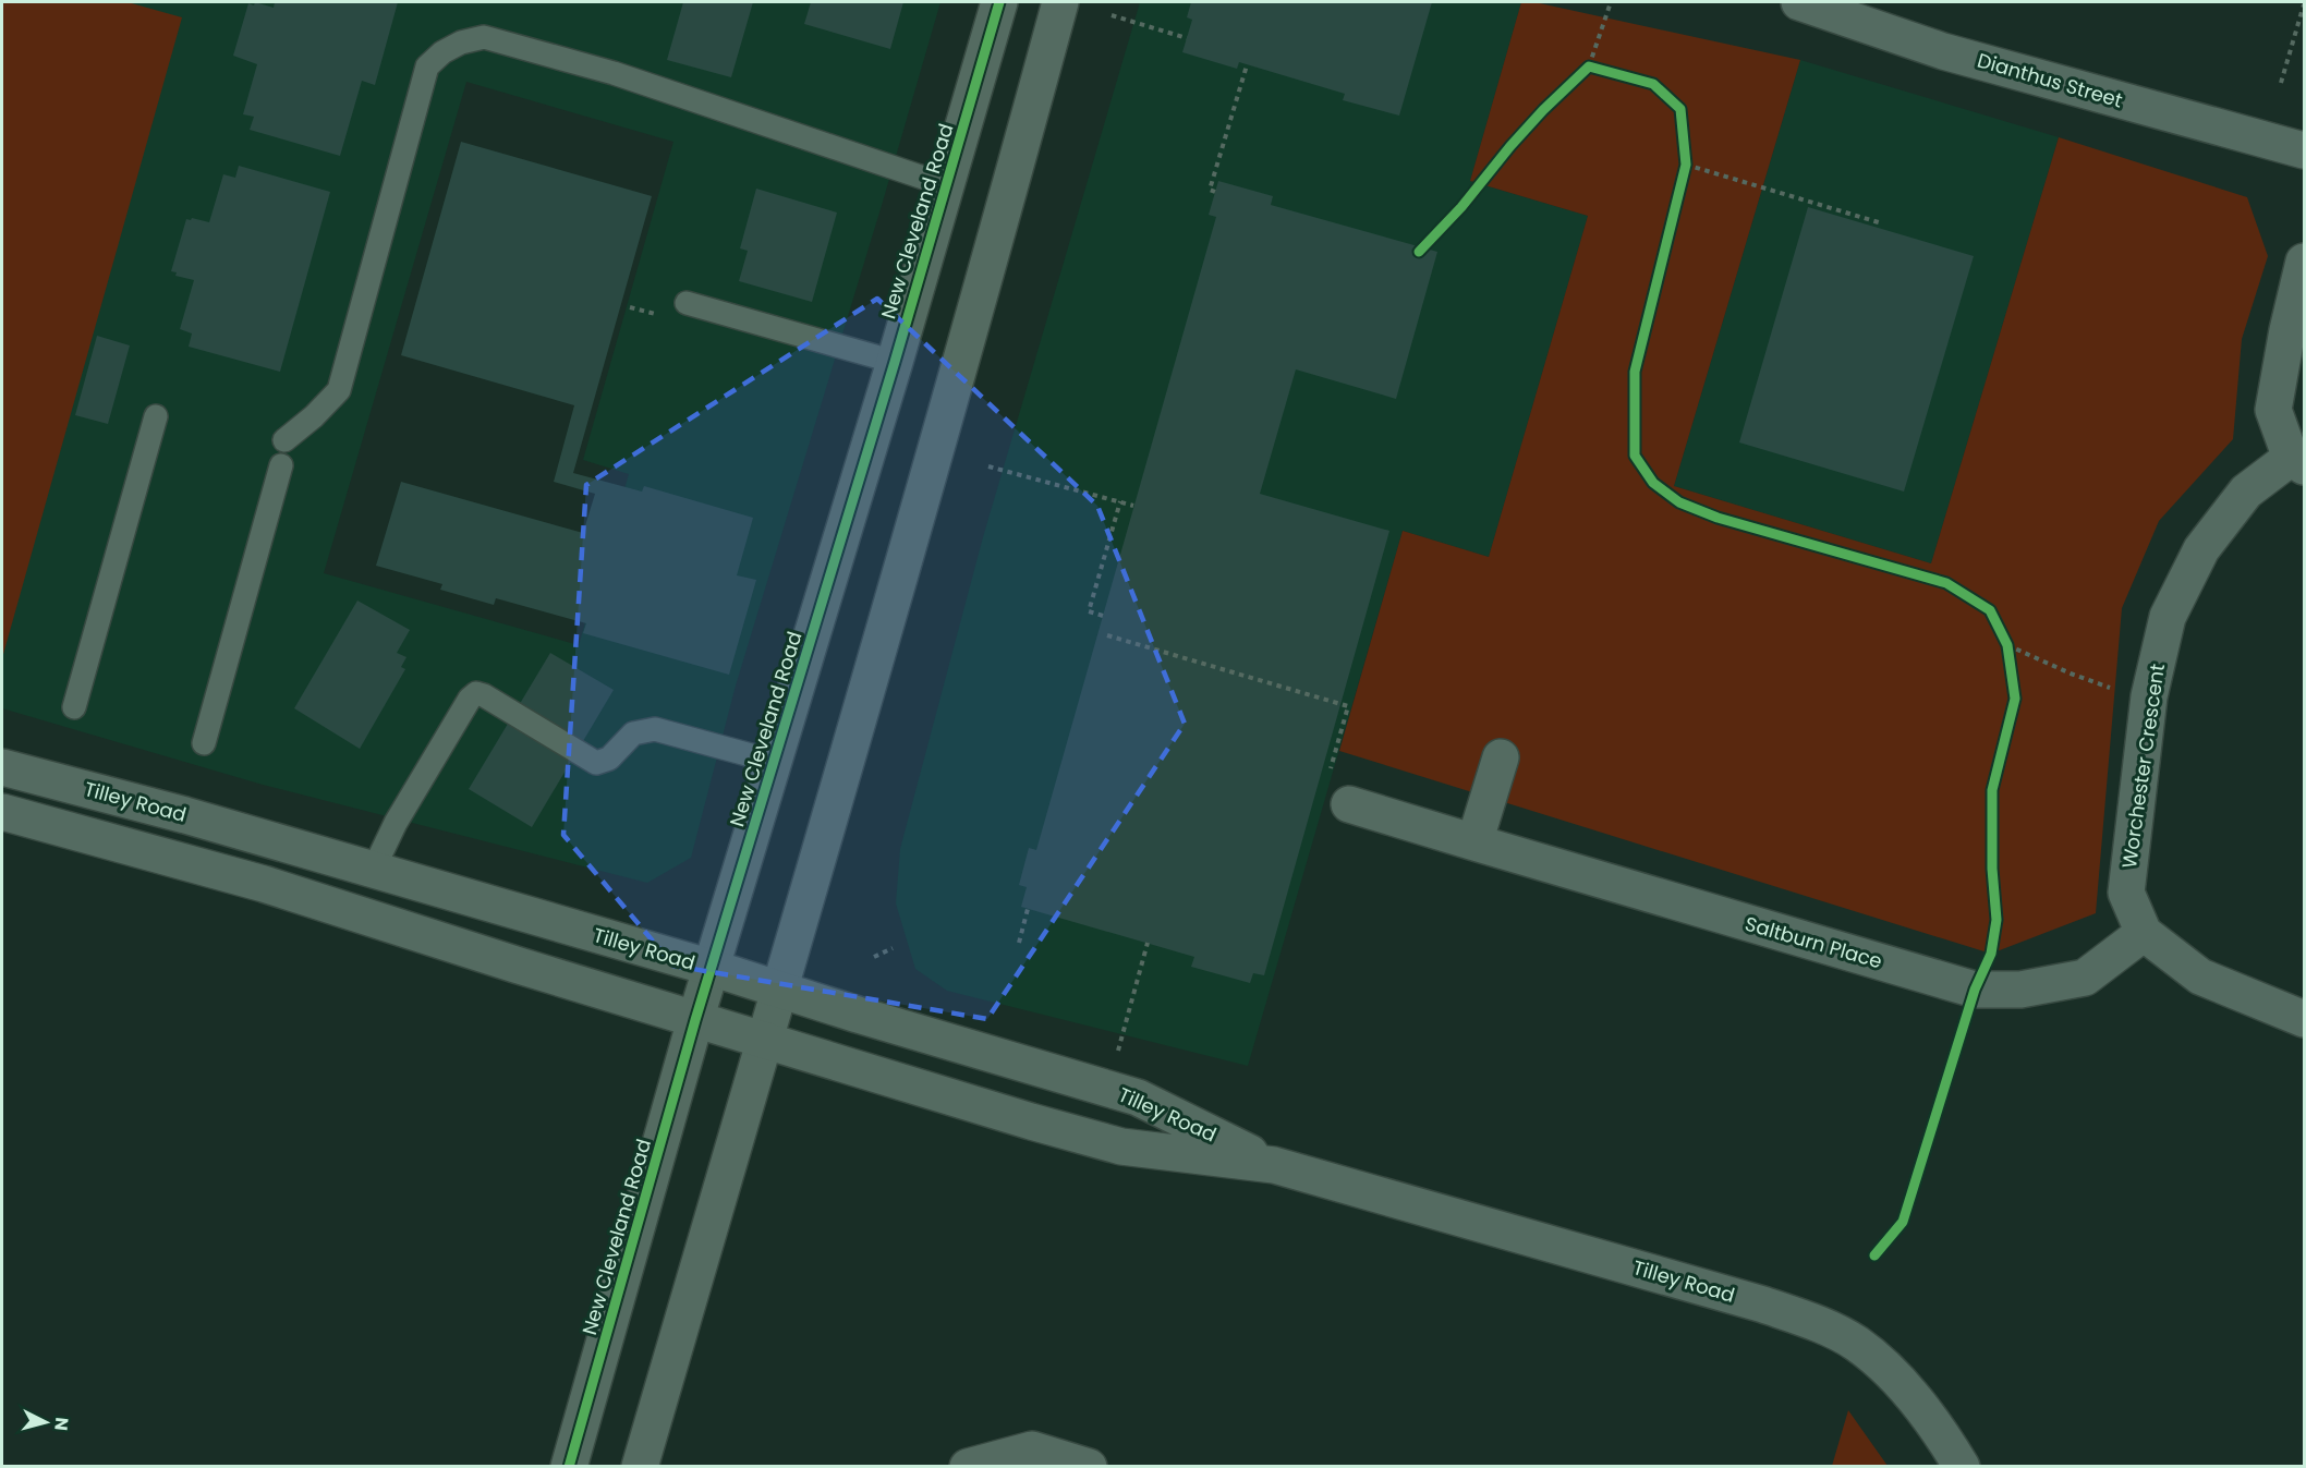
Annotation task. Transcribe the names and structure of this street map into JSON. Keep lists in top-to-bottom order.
{
  "streets": {
    "street": [
      "Dianthus Street",
      "New Cleveland Road",
      "Worchester Crescent",
      "Tilley Road",
      "Saltburn Place"
    ]
  },
  "crossings": [
    ["New Cleveland Road", "Tilley Road"],
    ["Worchester Crescent", "Saltburn Place"]
  ],
  "north": "right"
}
